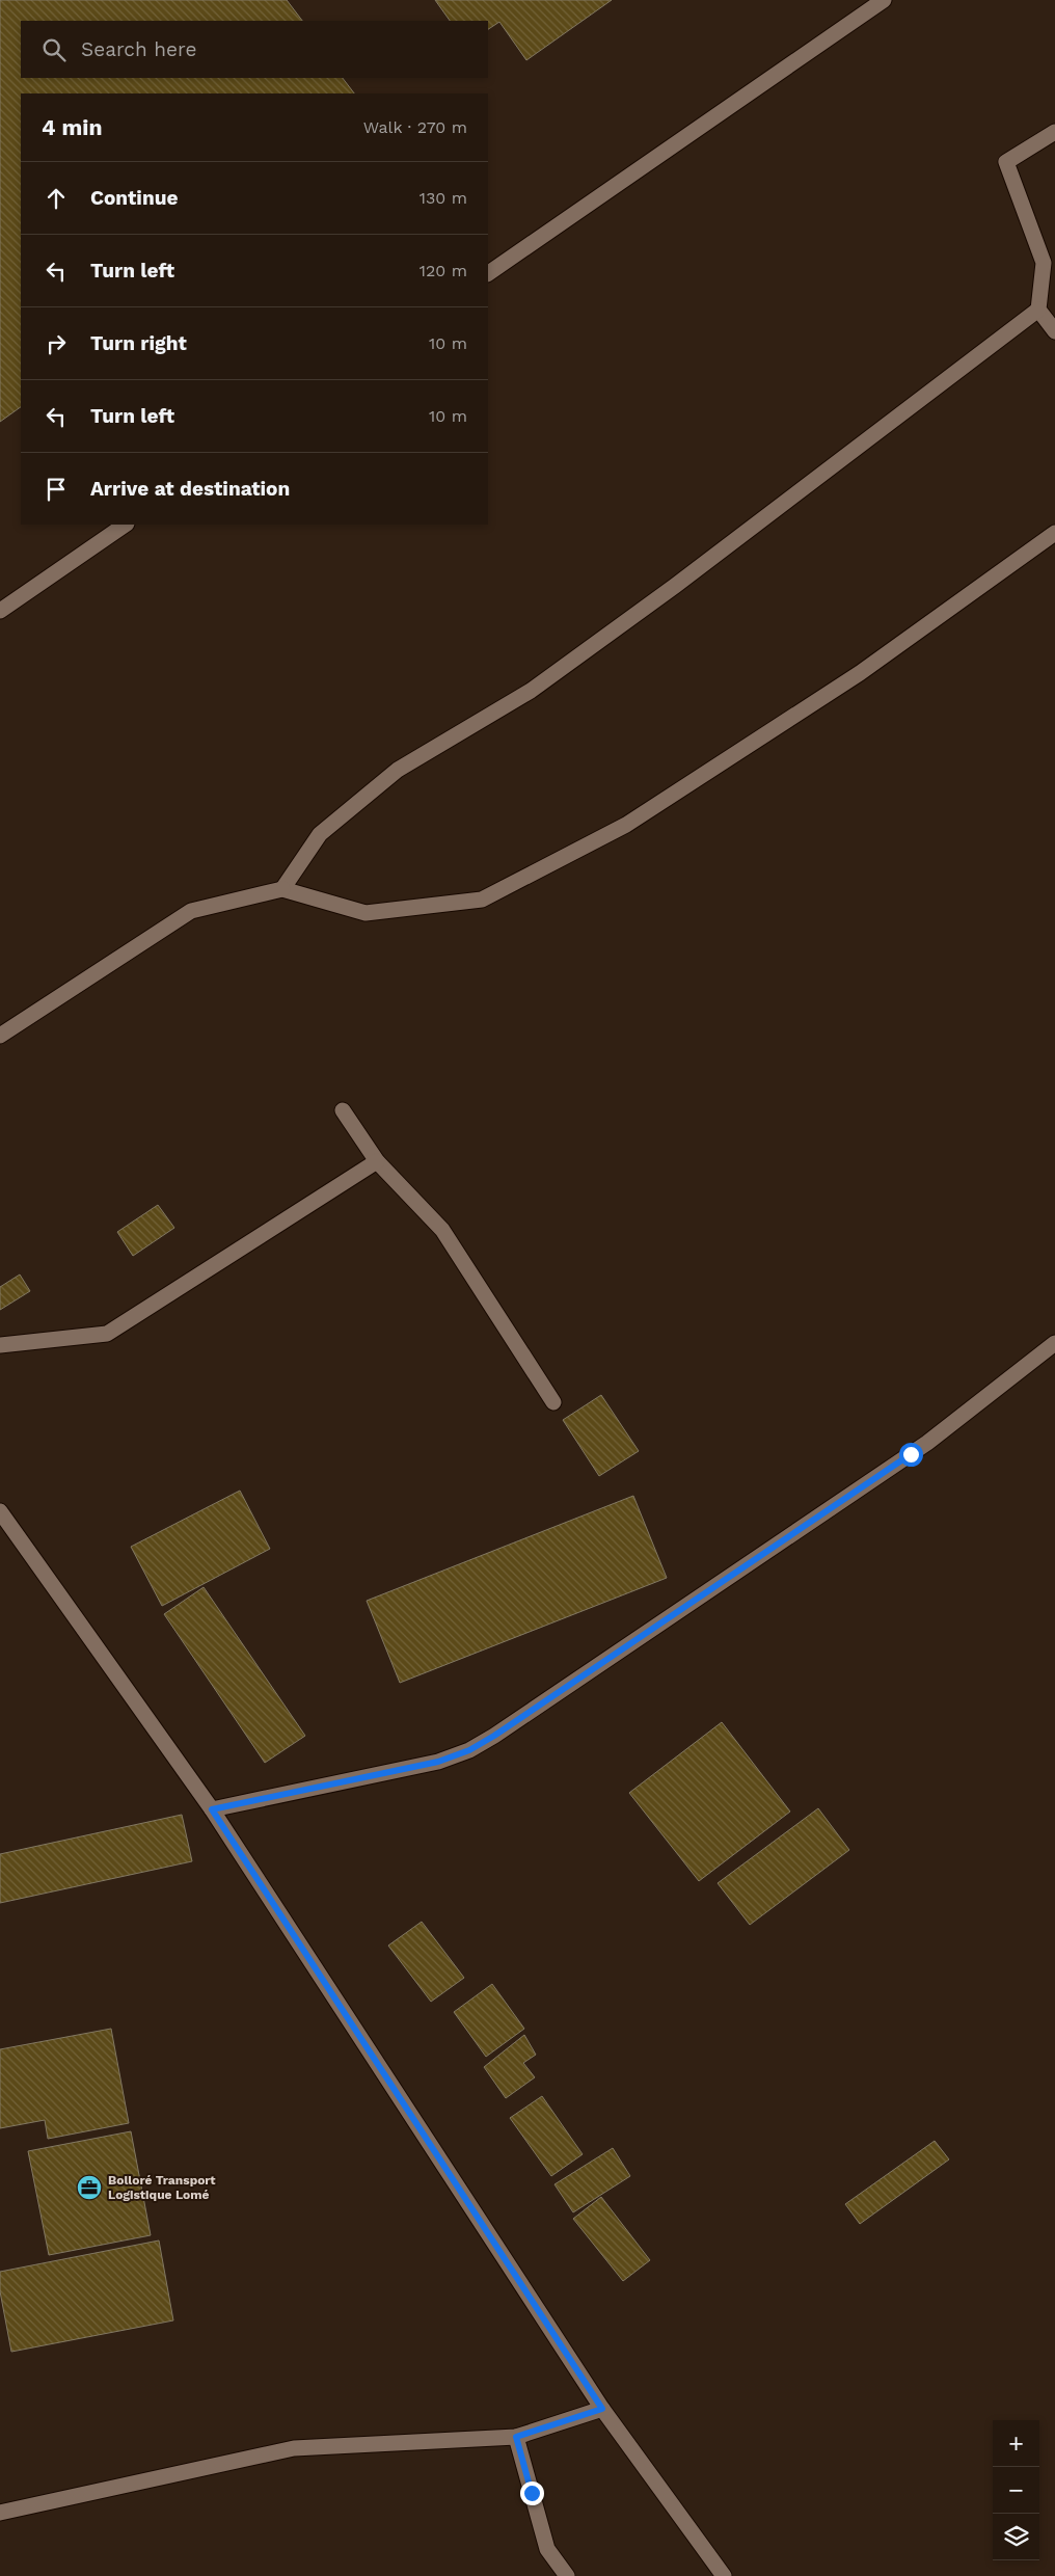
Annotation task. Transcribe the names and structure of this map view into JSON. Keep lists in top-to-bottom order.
{
  "places": {
    "office": ["Bolloré Transport Logistique Lomé"]
  },
  "page": {
    "search": "Search here",
    "heading": ["4 min", "Walk · 270 m"],
    "list": [
      ["Continue", "130 m"],
      ["Turn left", "120 m"],
      ["Turn right", "10 m"],
      ["Turn left", "10 m"],
      "Arrive at destination"
    ],
    "map_buttons": ["+", "−"]
  }
}
